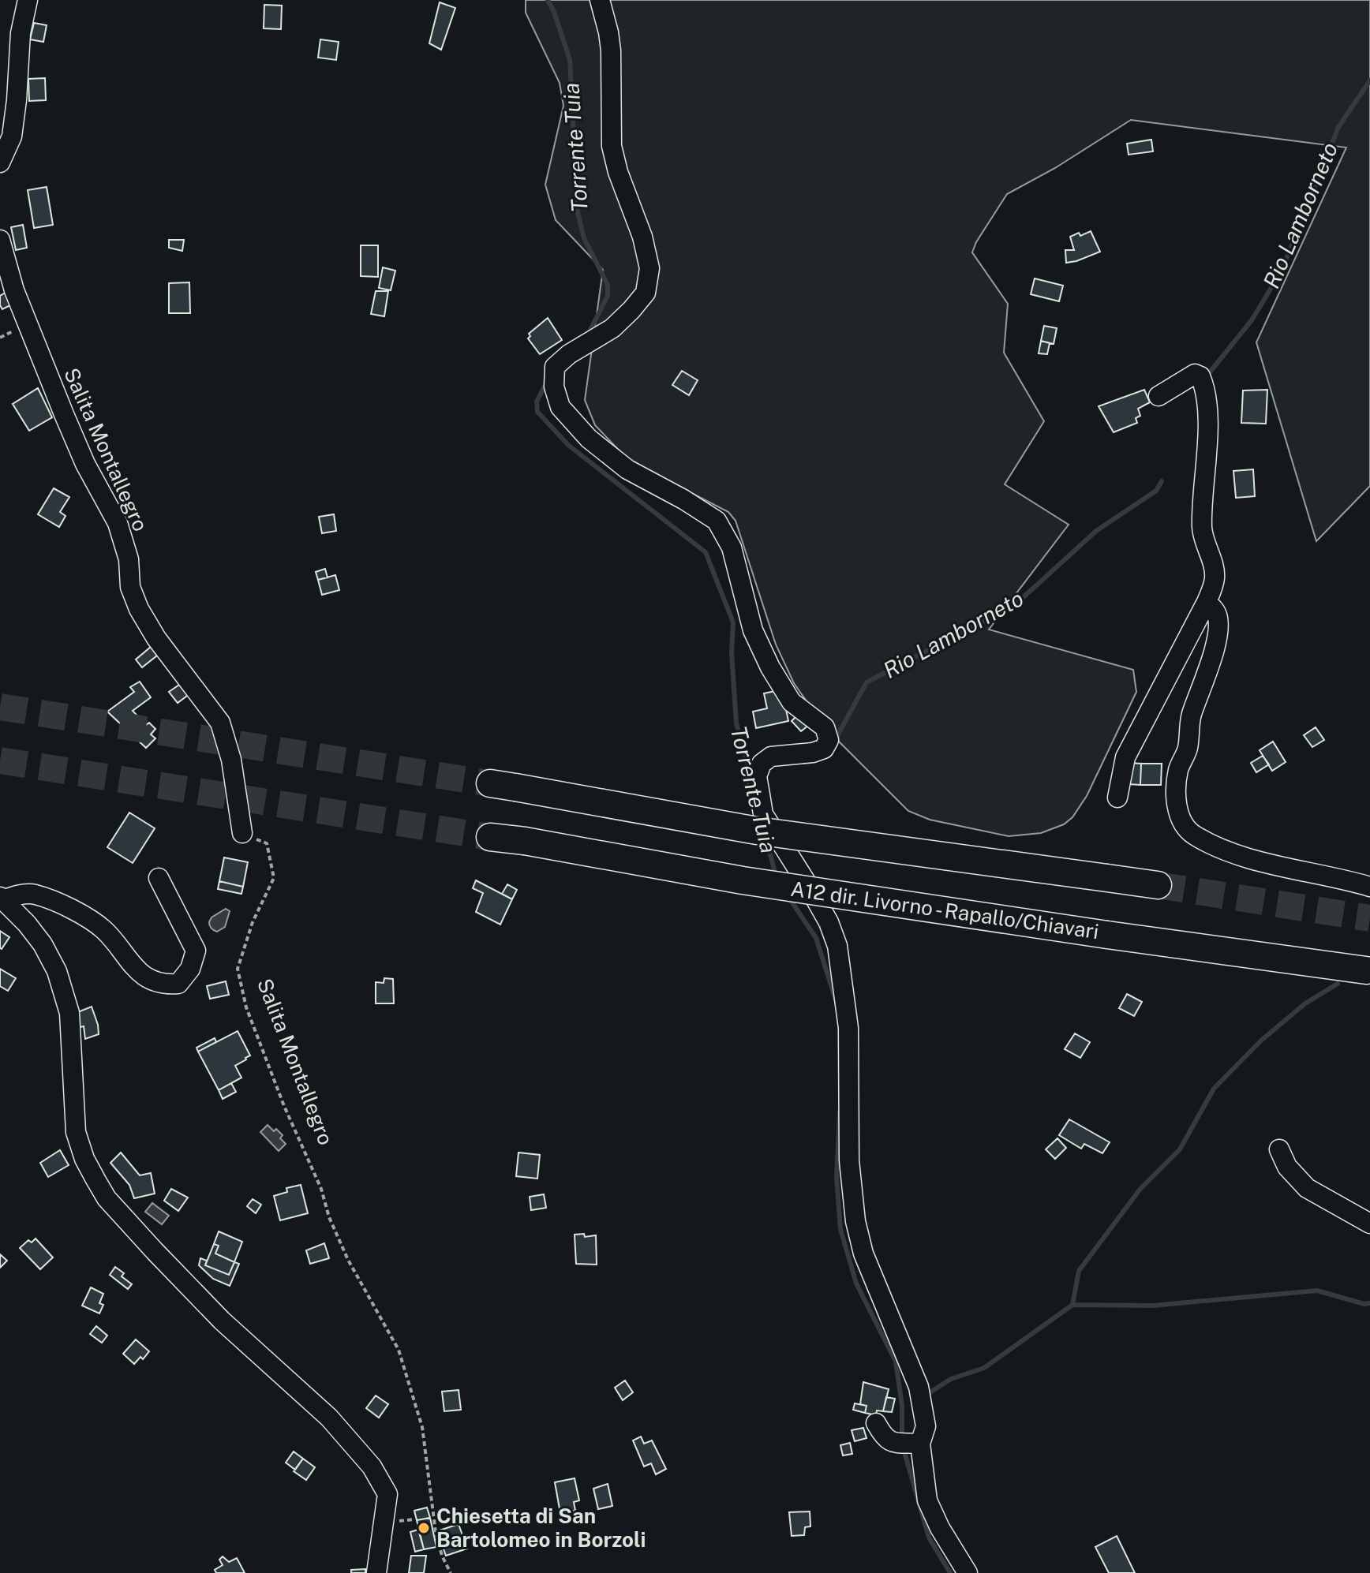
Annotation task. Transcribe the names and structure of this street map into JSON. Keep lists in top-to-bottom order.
{
  "streets": {
    "highway": ["A12 dir. Livorno - Rapallo/Chiavari"],
    "street": ["Salita Montallegro"]
  },
  "water": ["Torrente Tuia", "Rio Lamborneto"],
  "places": ["Chiesetta di San Bartolomeo in Borzoli"]
}
